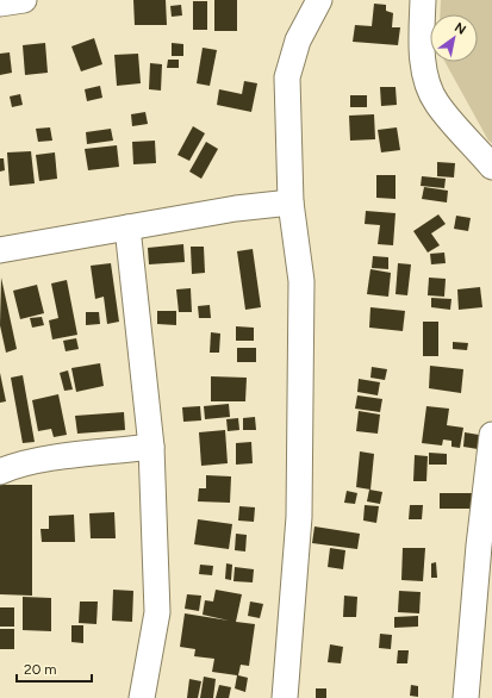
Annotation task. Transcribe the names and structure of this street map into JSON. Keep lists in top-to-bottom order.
{
  "scale_bar": "20 m",
  "north": "top right"
}
